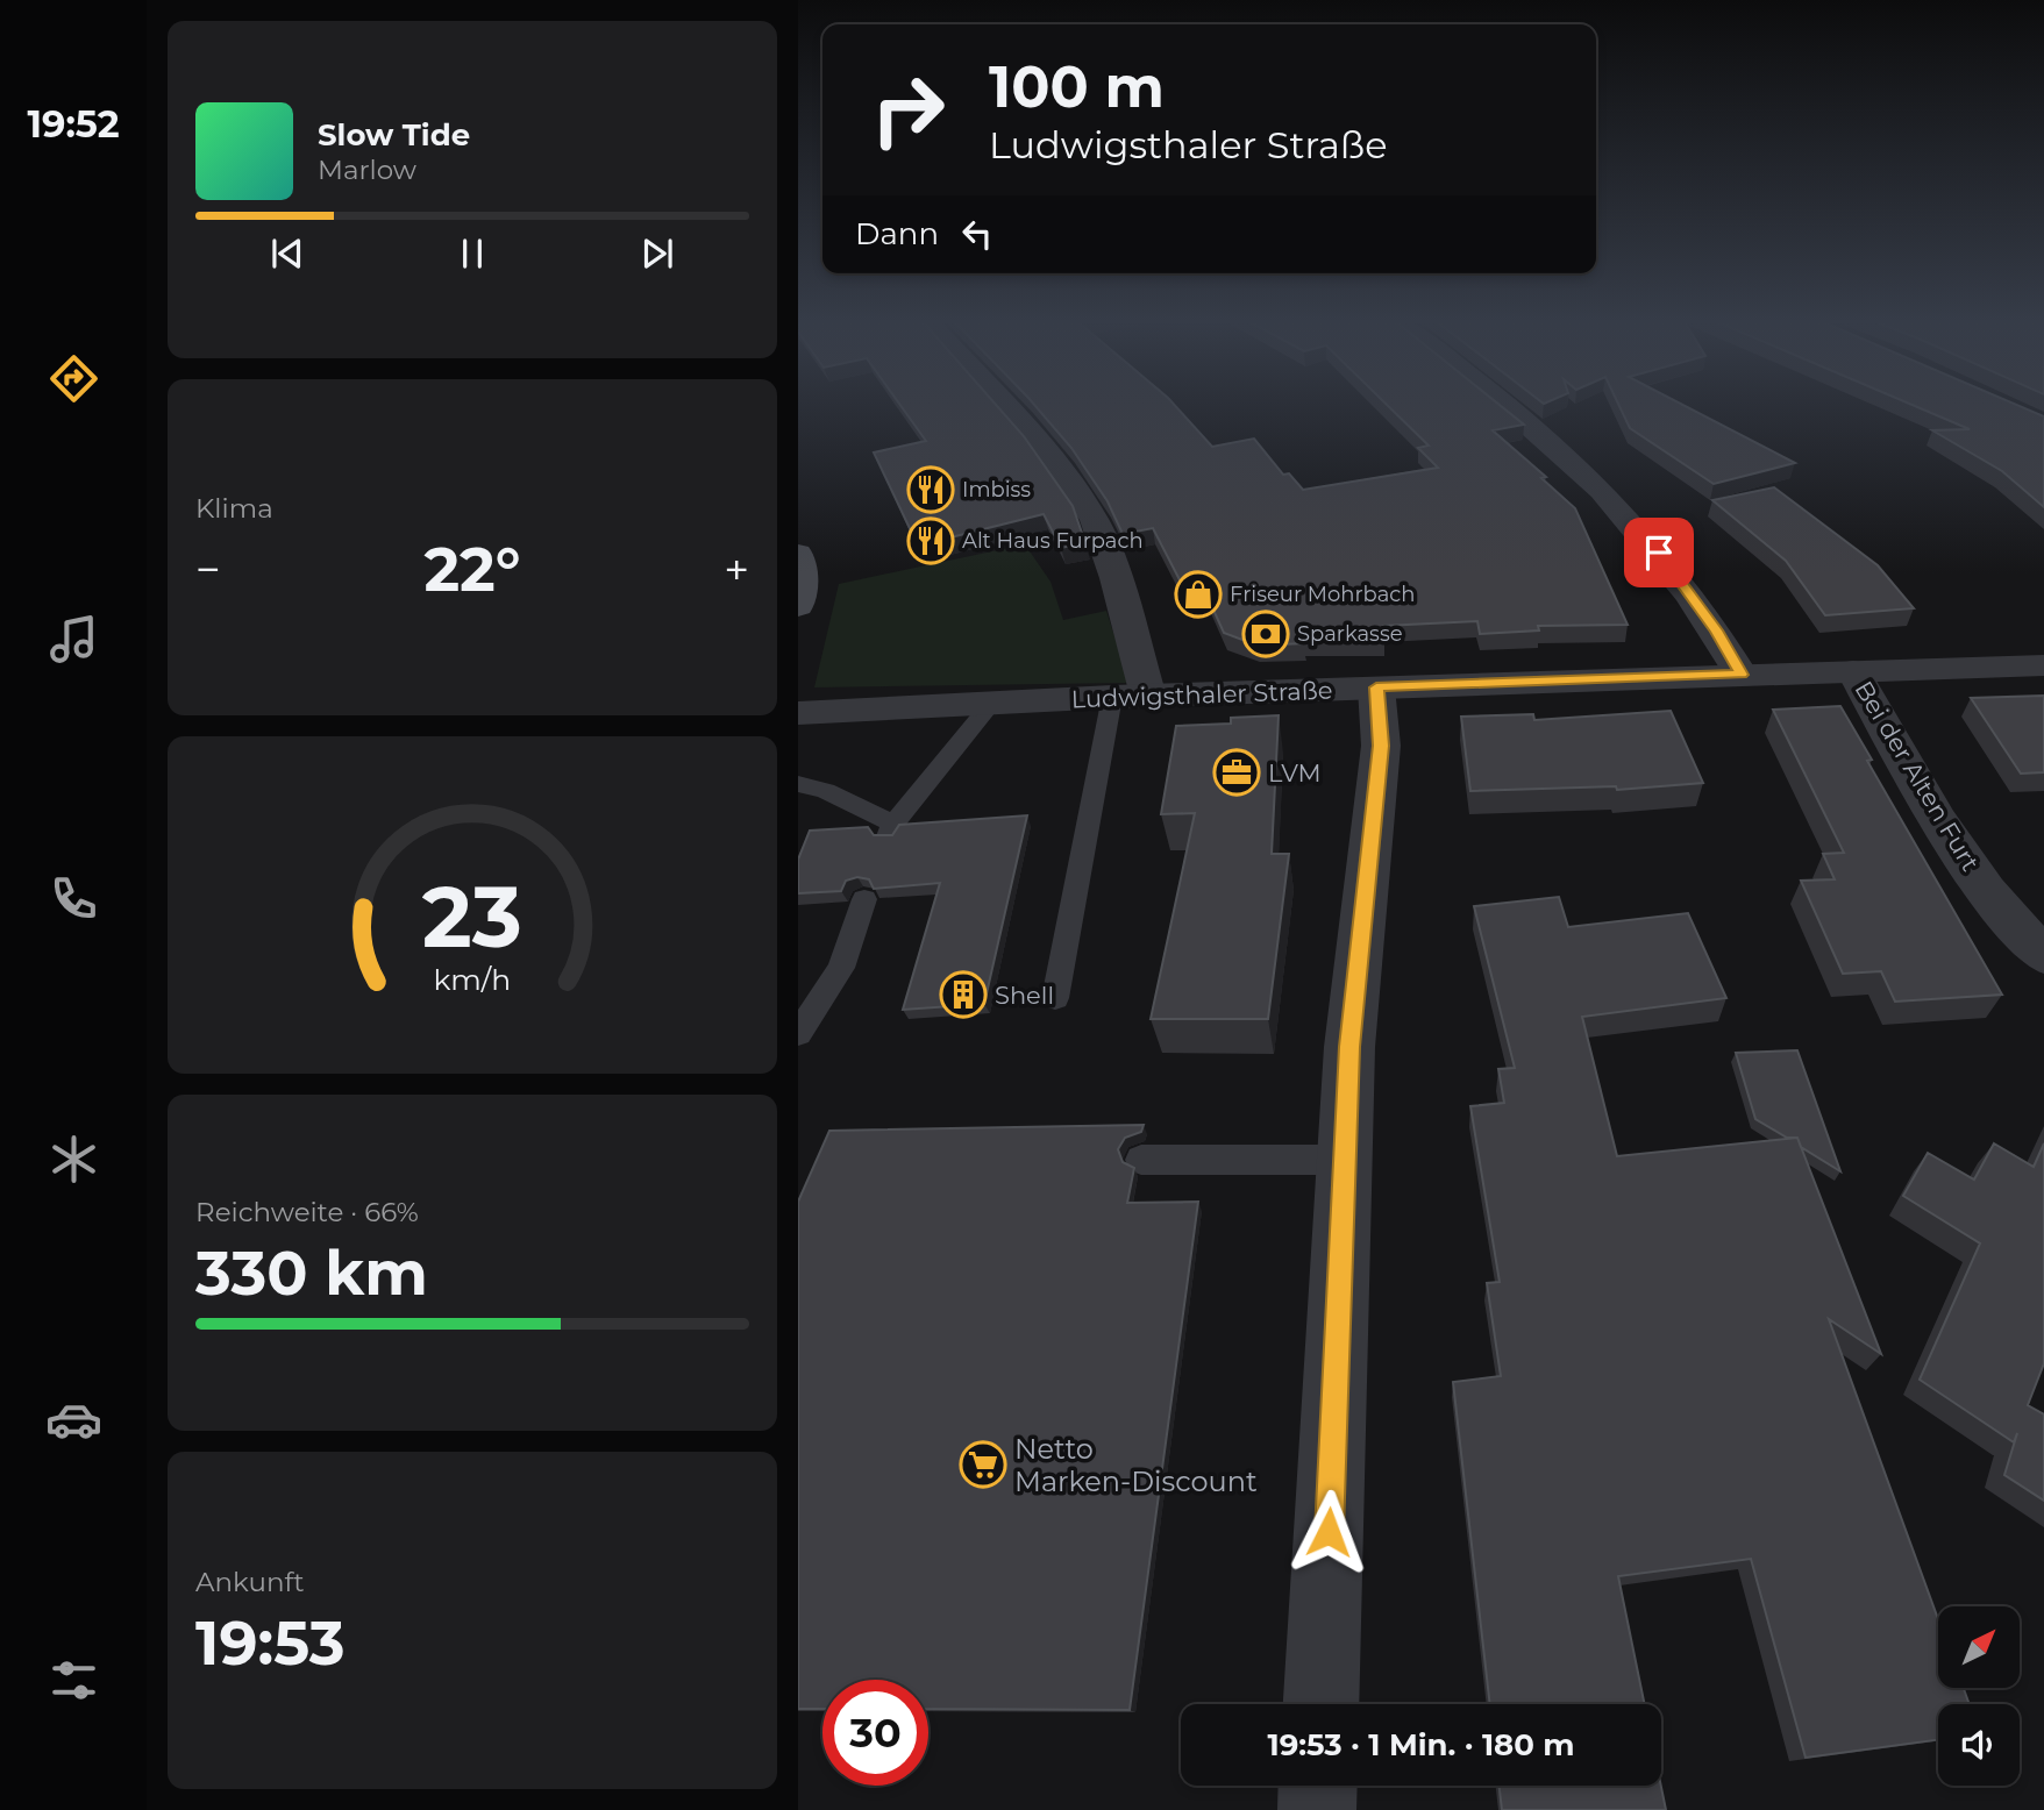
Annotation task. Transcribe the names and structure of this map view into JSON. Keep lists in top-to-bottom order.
{
  "streets": {
    "street": ["Ludwigsthaler Straße", "Bei der Alten Furt"]
  },
  "crossings": [
    ["Ludwigsthaler Straße", "Bei der Alten Furt"]
  ],
  "places": {
    "restaurant": ["Imbiss", "Alt Haus Furpach"],
    "shop": ["Friseur Mohrbach"],
    "bank": ["Sparkasse"],
    "office": ["LVM"],
    "building": ["Shell"],
    "supermarket": ["Netto Marken-Discount"]
  },
  "north": "top right",
  "page": {
    "tabs": "19:52",
    "turn": ["100 m", "Ludwigsthaler Straße"],
    "song": ["Slow Tide", "Marlow"],
    "then": "Dann",
    "tile": [
      "Klima",
      ["Reichweite · 66%", "330 km"],
      ["Ankunft", "19:53"]
    ],
    "heat": ["−", "22°", "+"],
    "limit": "30",
    "trip": "19:53 · 1 Min. · 180 m",
    "gauge": ["23", "km/h"]
  }
}
